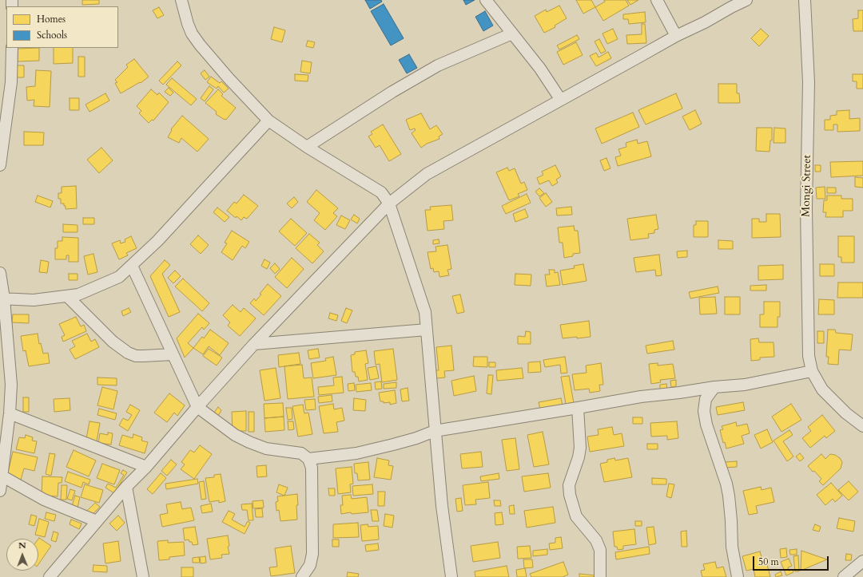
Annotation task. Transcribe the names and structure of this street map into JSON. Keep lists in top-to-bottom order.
{
  "streets": {
    "street": ["Mongi Street"]
  },
  "legend": ["Homes", "Schools"],
  "scale_bar": "50 m",
  "north": "top"
}
